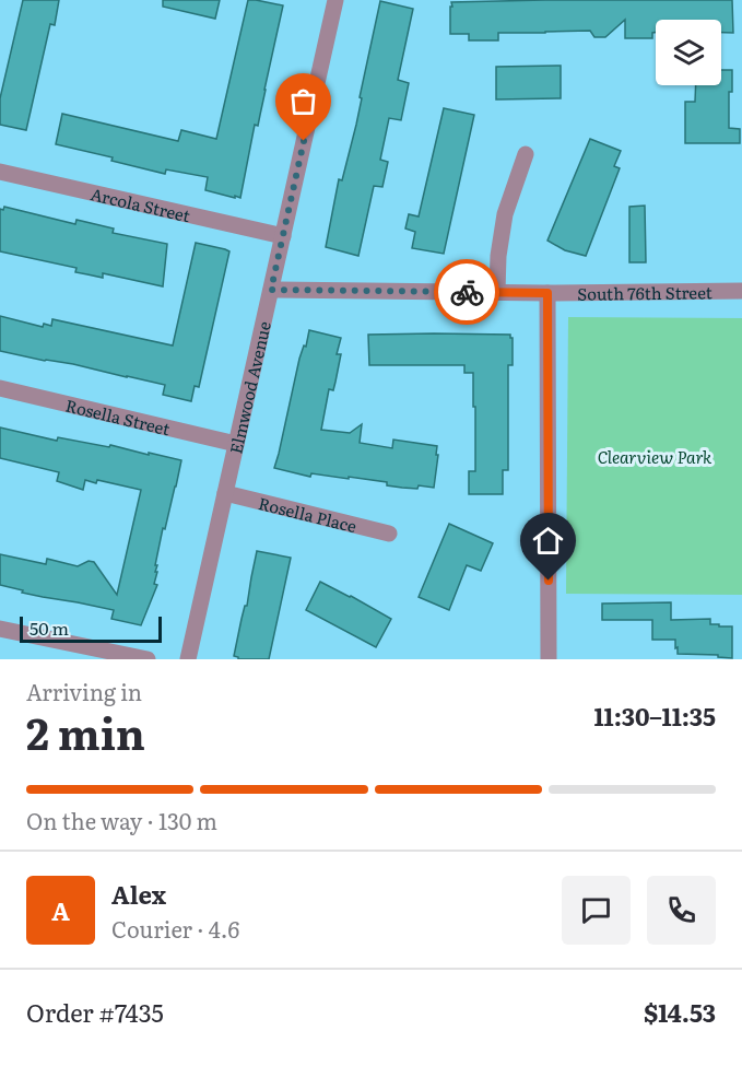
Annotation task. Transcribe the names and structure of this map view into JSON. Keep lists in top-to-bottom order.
{
  "streets": {
    "street": [
      "Arcola Street",
      "South 76th Street",
      "Elmwood Avenue",
      "Rosella Street",
      "Rosella Place"
    ]
  },
  "crossings": [
    ["Arcola Street", "Elmwood Avenue"],
    ["South 76th Street", "Elmwood Avenue"],
    ["Elmwood Avenue", "Rosella Street"],
    ["Elmwood Avenue", "Rosella Place"]
  ],
  "parks": ["Clearview Park"],
  "scale_bar": "50 m",
  "page": {
    "scale": "50 m",
    "heading": ["2 min", "Arriving in", "11:30–11:35"],
    "panel": [
      "Alex",
      "Courier · 4.6",
      "Order #7435",
      "$14.53"
    ],
    "bar": "On the way · 130 m",
    "round": "A"
  }
}
